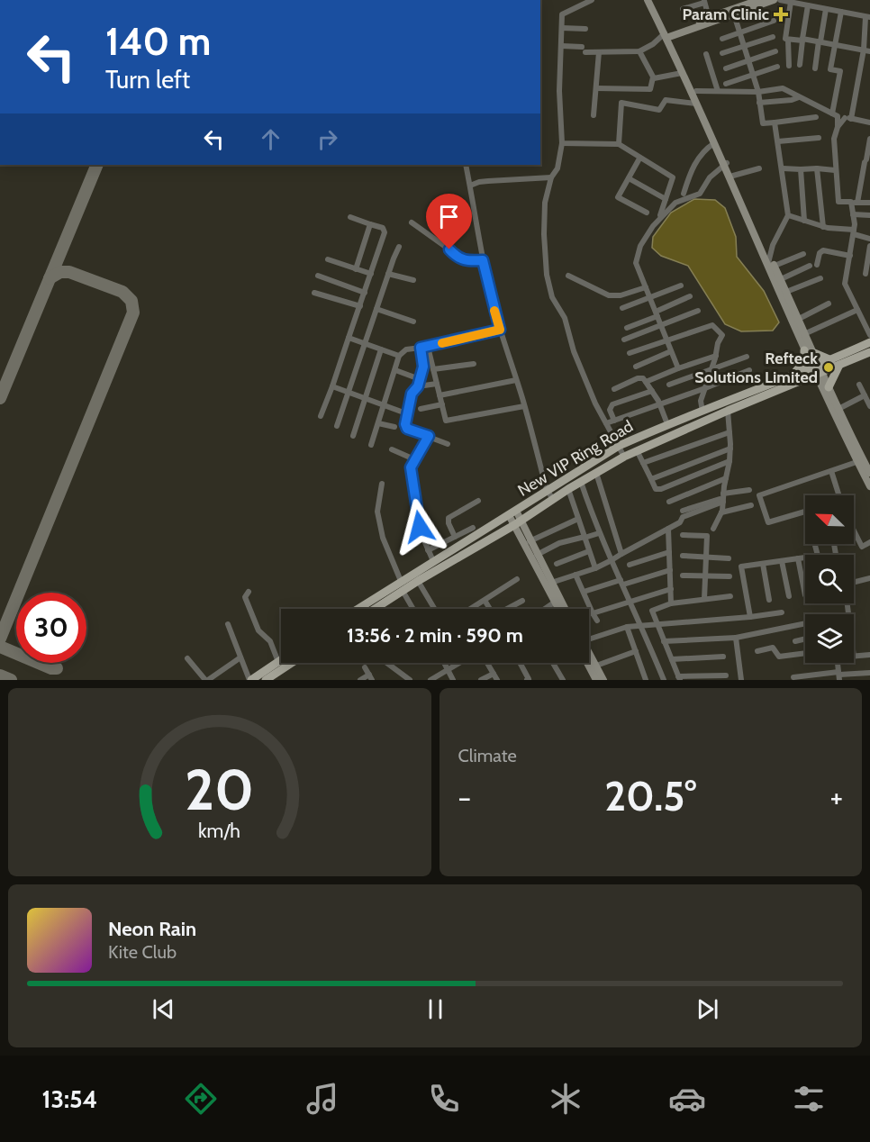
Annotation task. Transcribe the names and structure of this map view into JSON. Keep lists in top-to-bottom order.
{
  "streets": {
    "main road": ["New VIP Ring Road"]
  },
  "places": {
    "health": ["Param Clinic"],
    "other": ["Refteck Solutions Limited"]
  },
  "north": "top left",
  "page": {
    "turn": ["140 m", "Turn left"],
    "limit": "30",
    "trip": "13:56 · 2 min · 590 m",
    "tile": "Climate",
    "heat": ["−", "20.5°", "+"],
    "song": ["Neon Rain", "Kite Club"],
    "tabs": "13:54",
    "gauge": ["20", "km/h"]
  }
}
